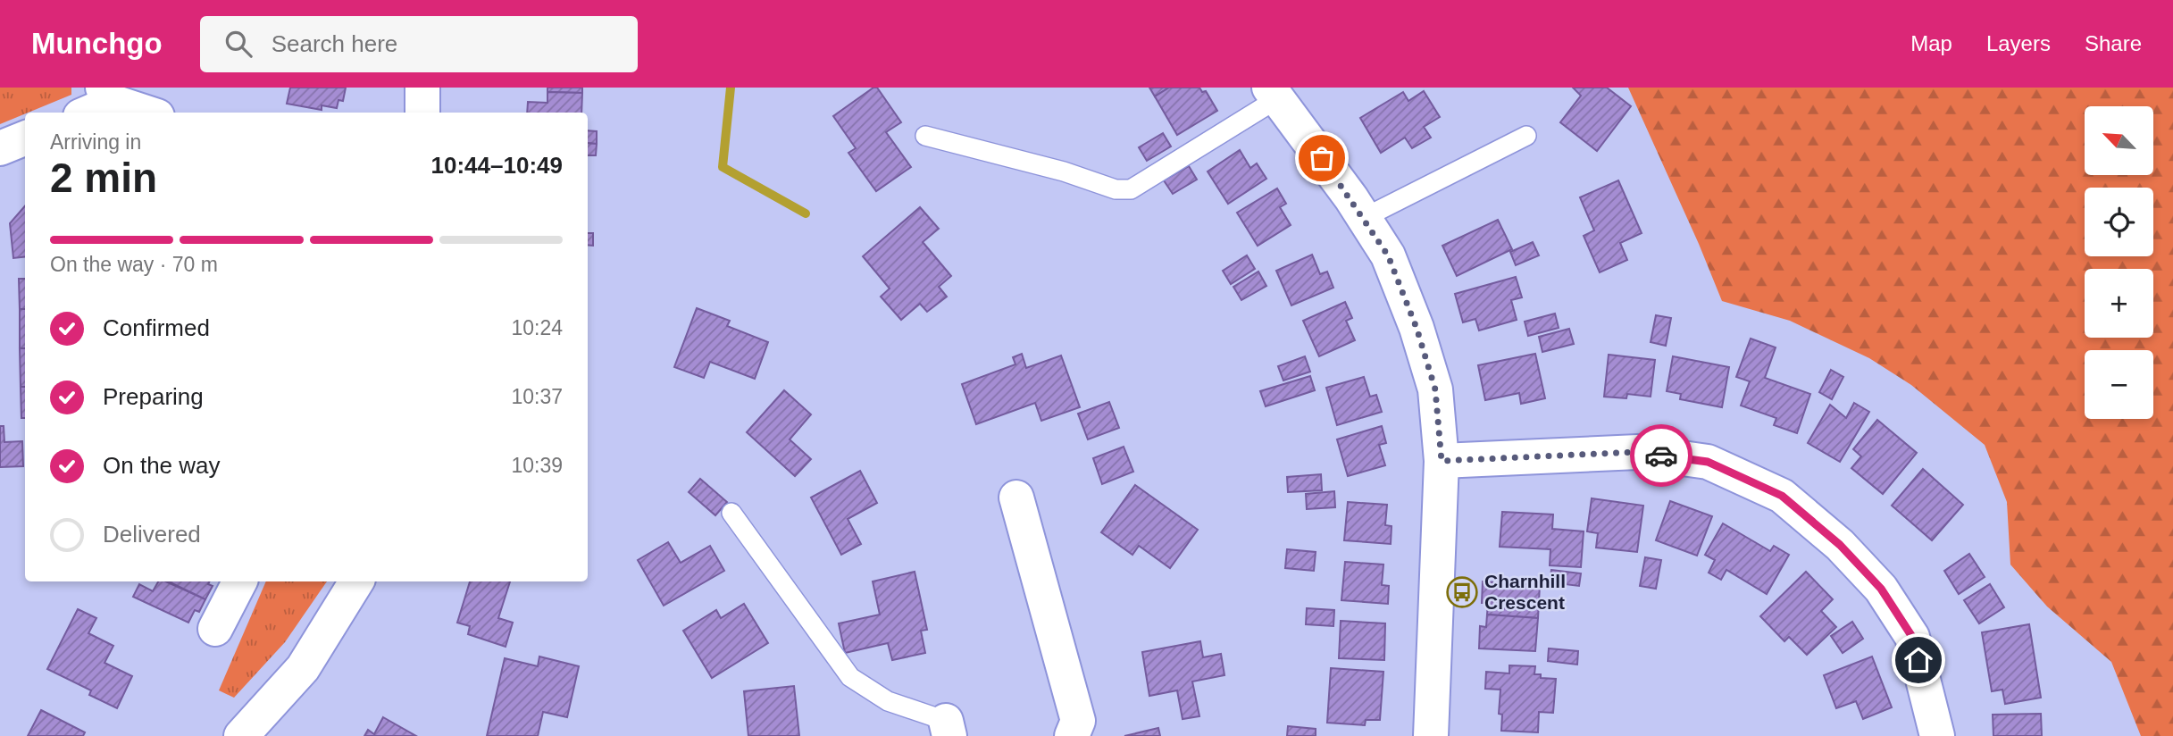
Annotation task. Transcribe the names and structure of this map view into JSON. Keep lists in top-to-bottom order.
{
  "places": {
    "bus stop": ["Charnhill Crescent"]
  },
  "north": "top left",
  "page": {
    "header": "Munchgo",
    "search": "Search here",
    "nav": ["Map", "Layers", "Share"],
    "map_buttons": ["+", "−"],
    "heading": ["2 min", "Arriving in", "10:44–10:49"],
    "bar": "On the way · 70 m",
    "list": [
      ["Confirmed", "10:24"],
      ["Preparing", "10:37"],
      ["On the way", "10:39"],
      "Delivered"
    ]
  }
}
